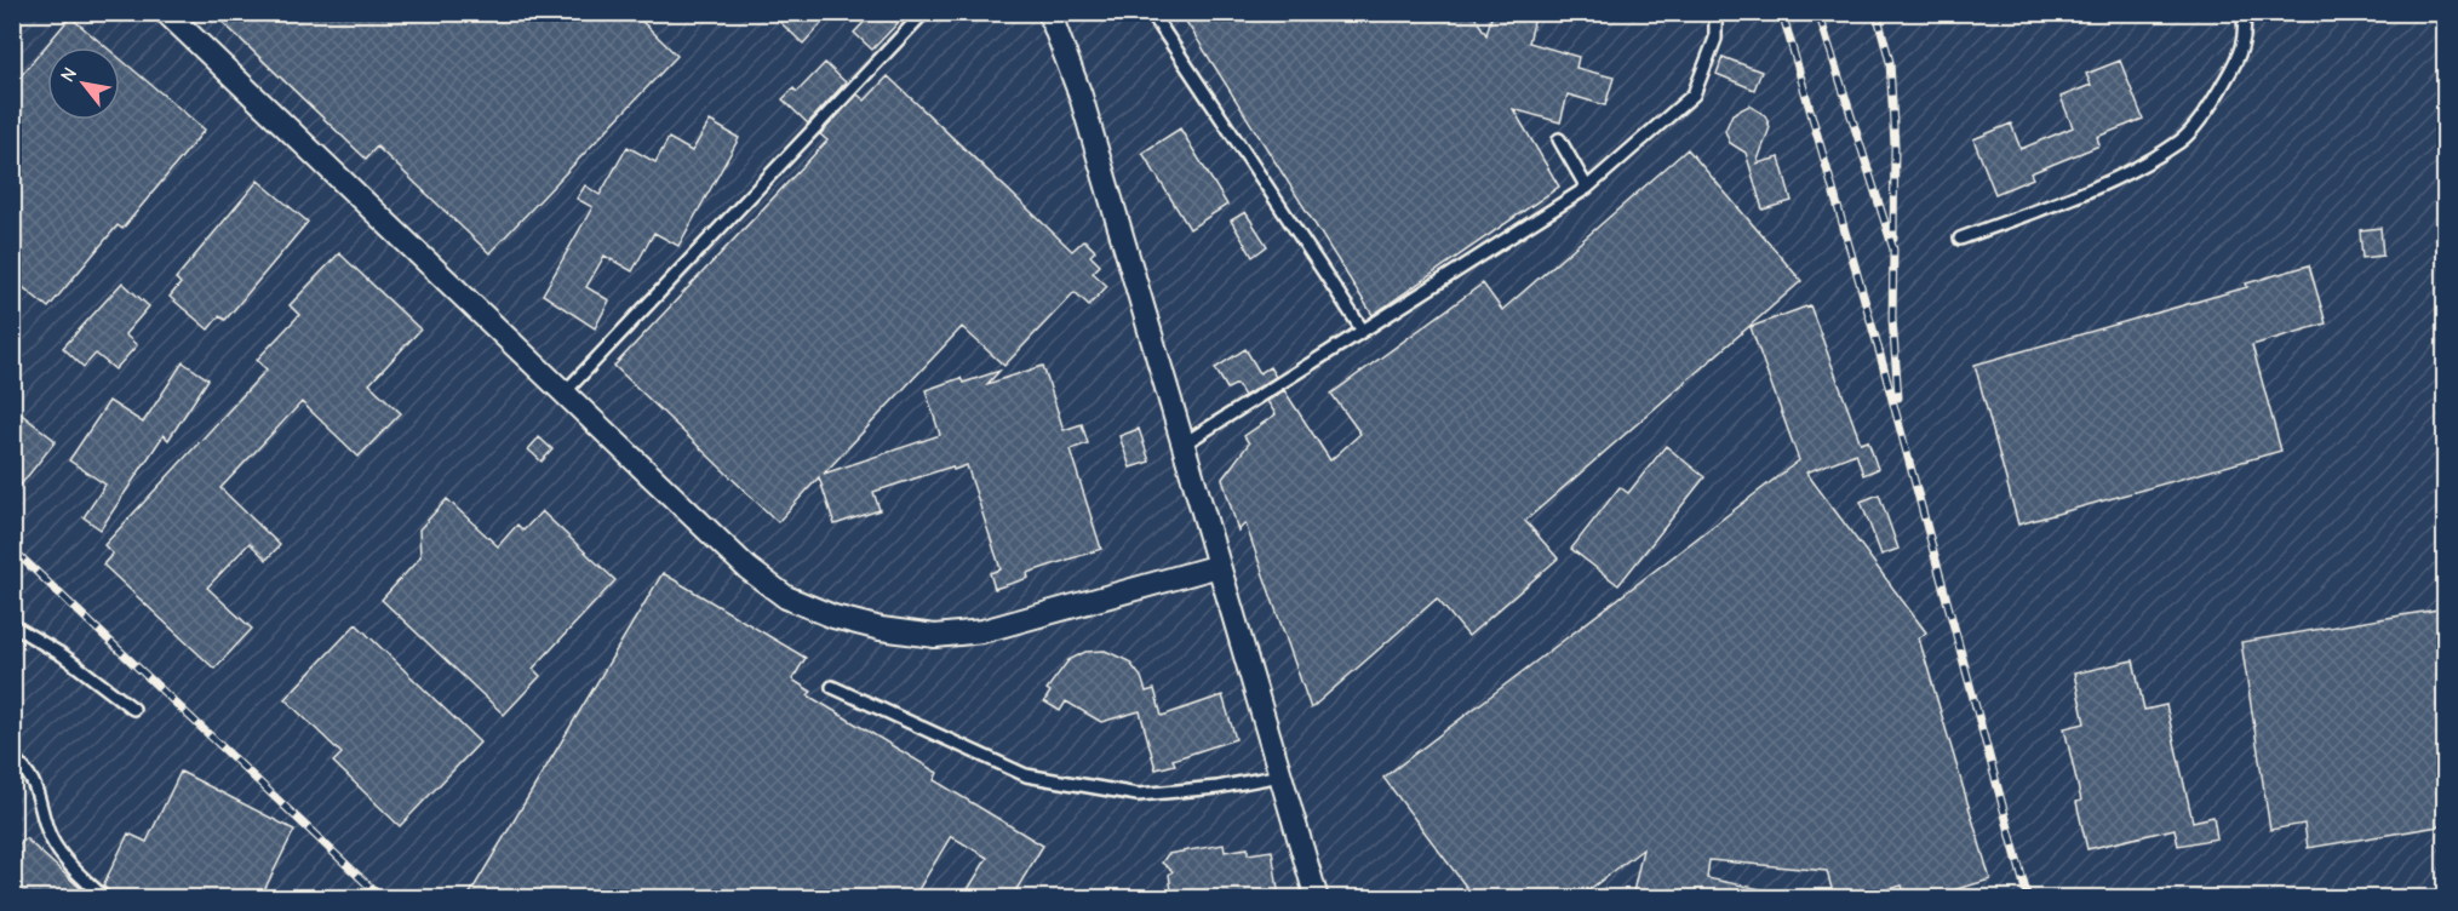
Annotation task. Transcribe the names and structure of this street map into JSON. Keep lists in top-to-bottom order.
{
  "north": "top left"
}
